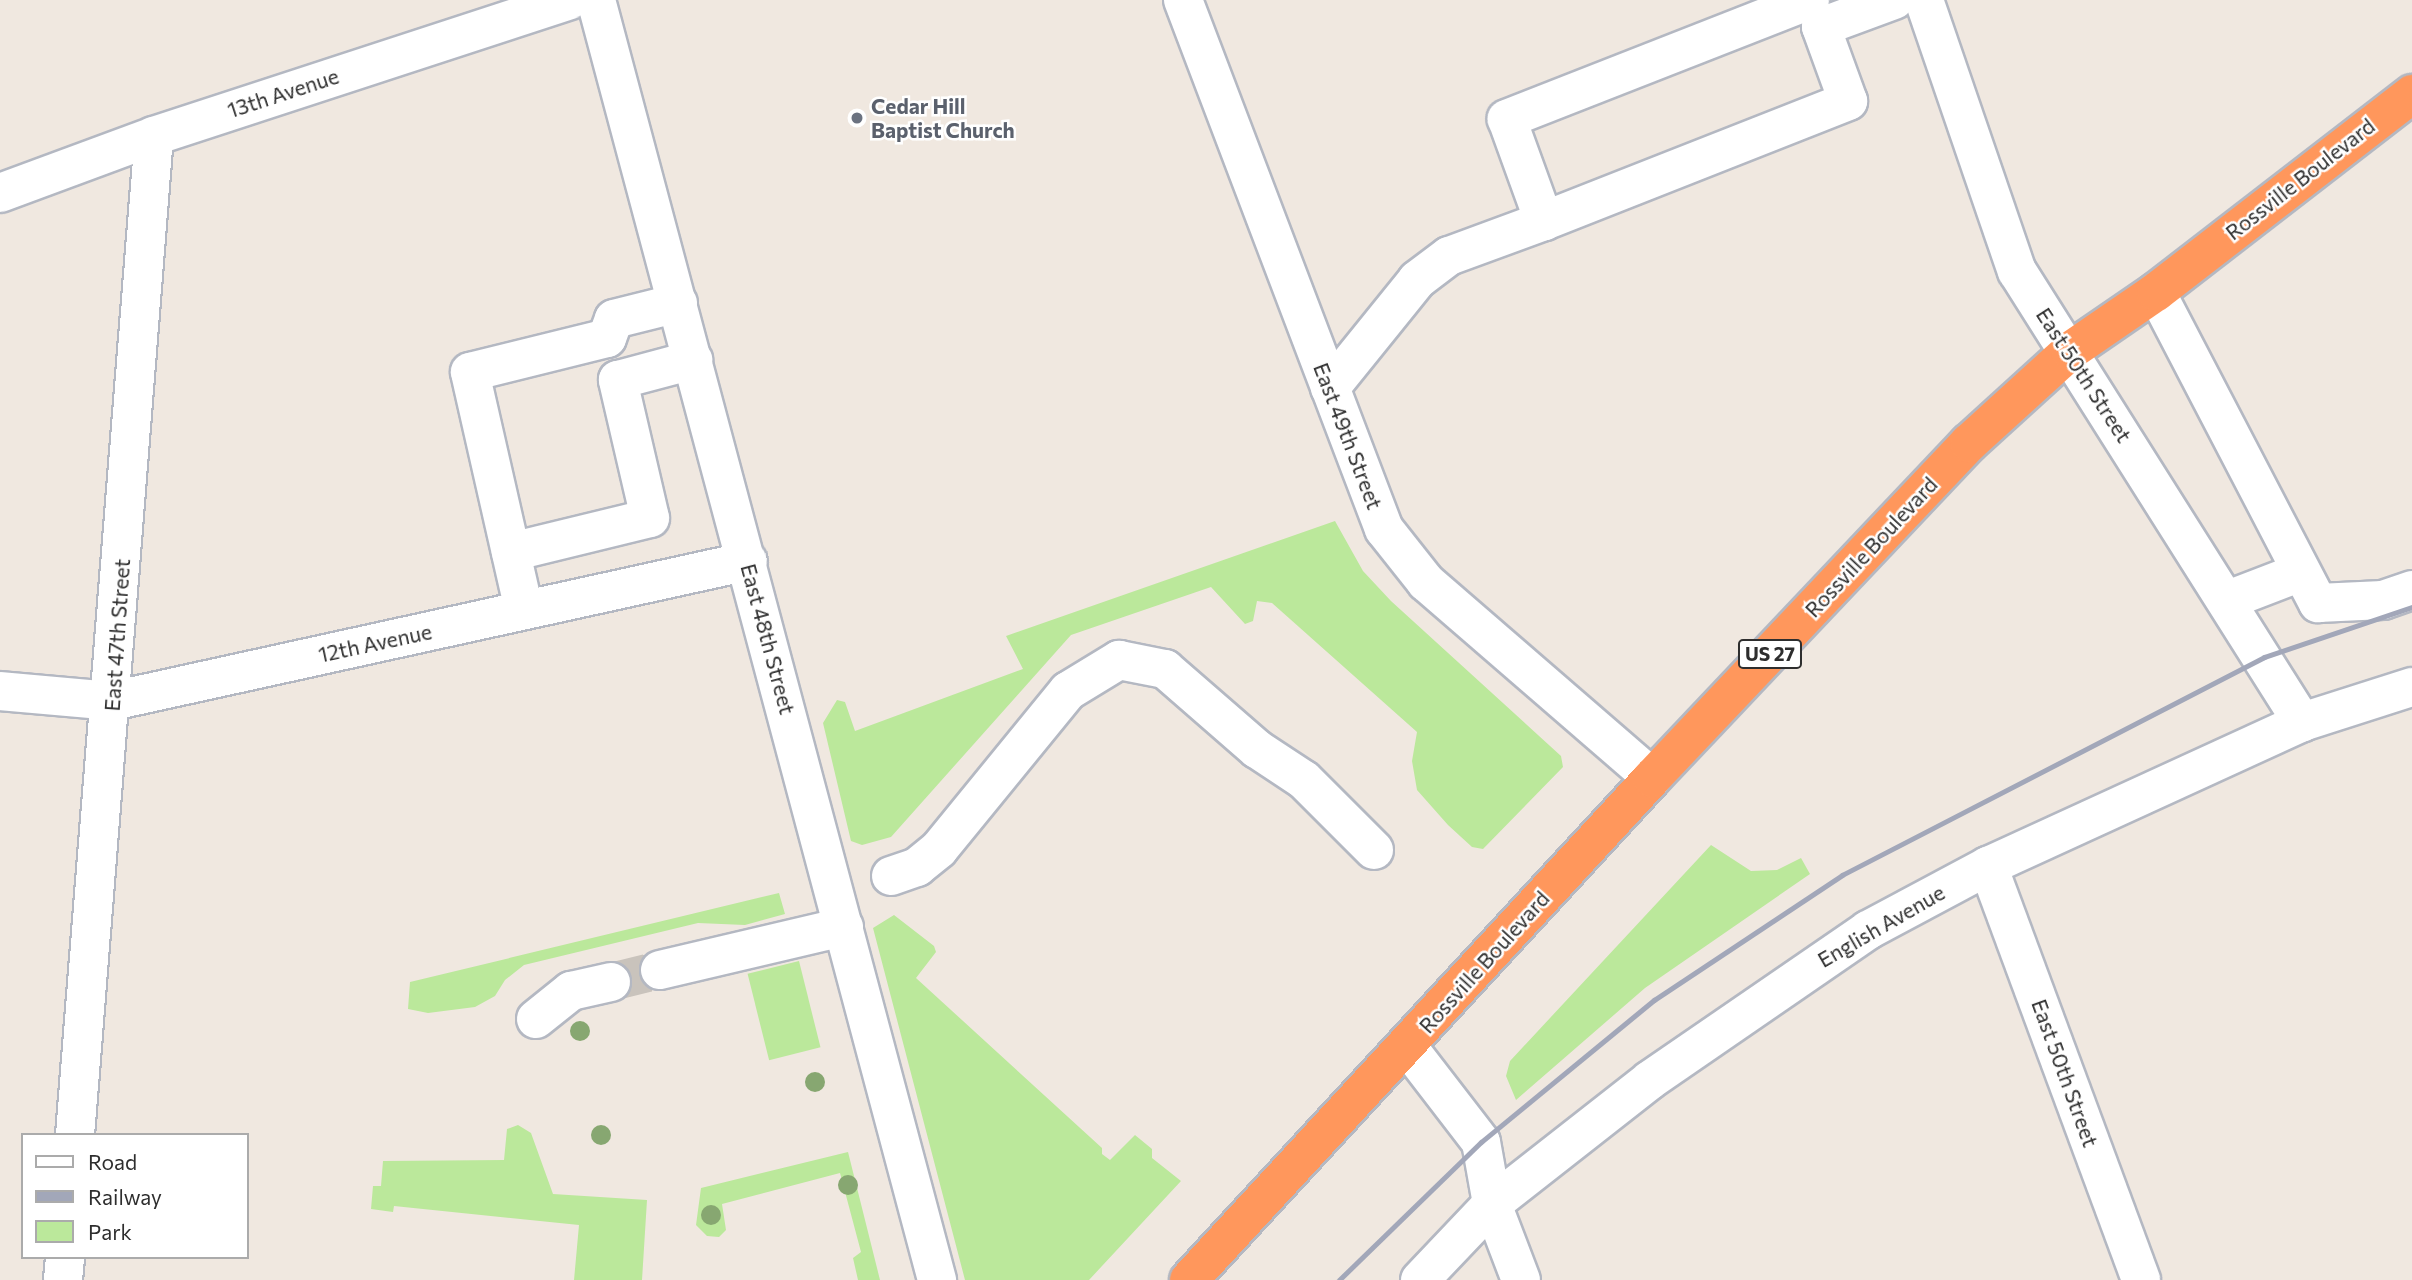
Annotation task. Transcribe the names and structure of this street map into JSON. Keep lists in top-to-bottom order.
{
  "streets": {
    "highway": ["Rossville Boulevard", "US 27"],
    "street": [
      "13th Avenue",
      "East 50th Street",
      "East 49th Street",
      "East 47th Street",
      "East 48th Street",
      "12th Avenue",
      "English Avenue"
    ]
  },
  "crossings": [
    ["13th Avenue", "East 47th Street"],
    ["Rossville Boulevard", "East 50th Street"],
    ["Rossville Boulevard", "East 49th Street"],
    ["East 50th Street", "English Avenue"],
    ["East 47th Street", "12th Avenue"],
    ["East 48th Street", "12th Avenue"]
  ],
  "places": ["Cedar Hill Baptist Church"],
  "legend": ["Road", "Railway", "Park"]
}
